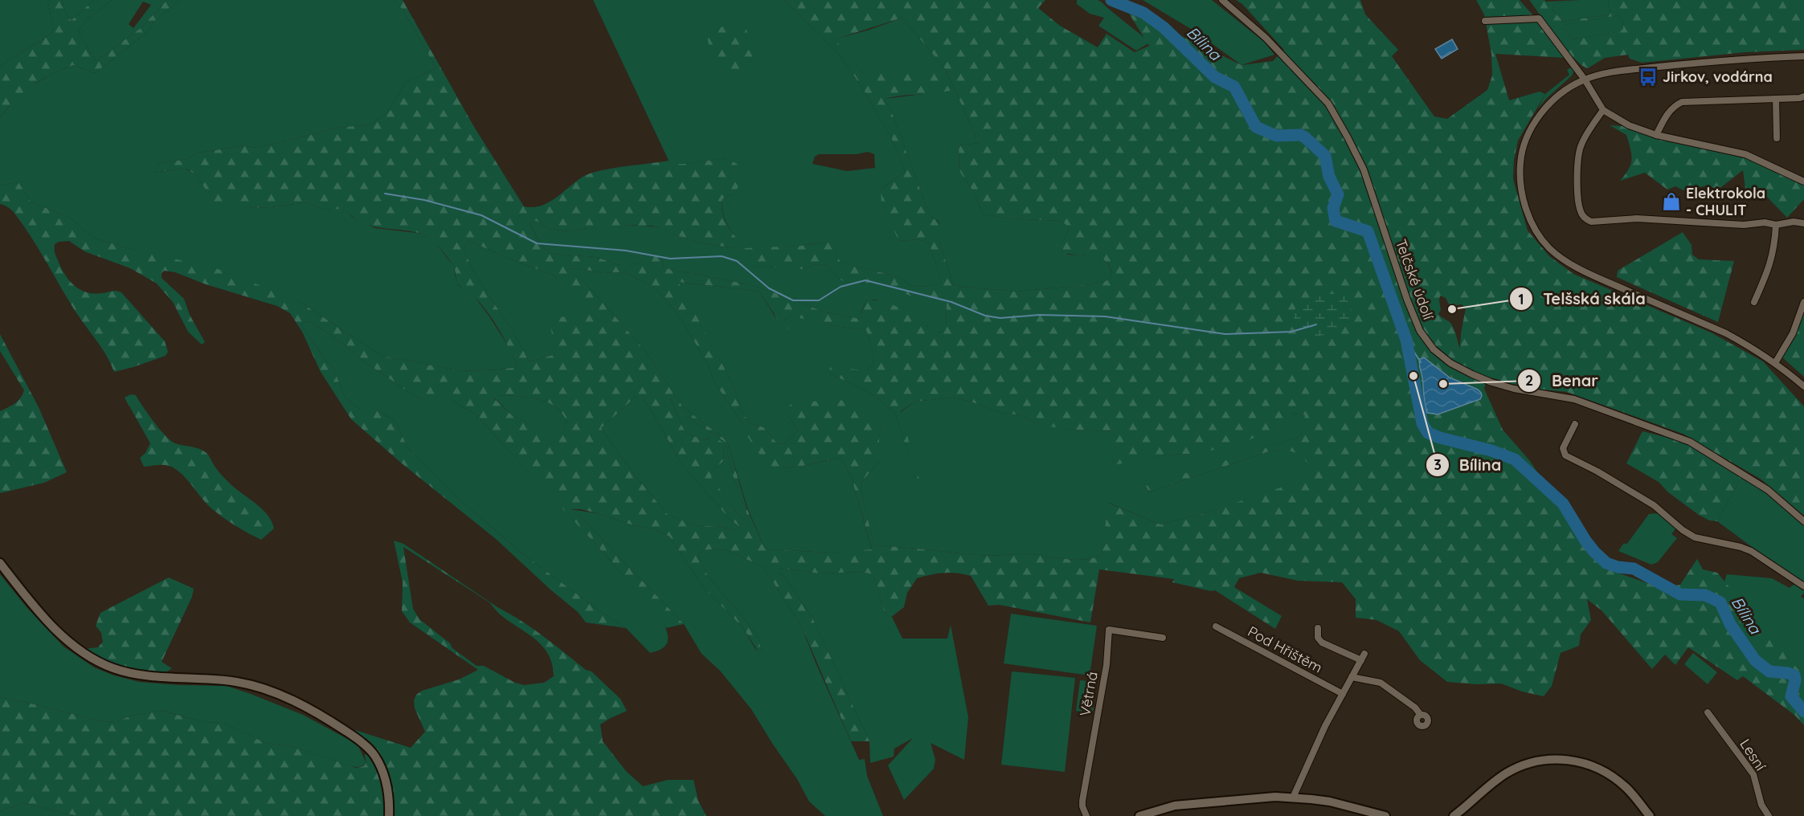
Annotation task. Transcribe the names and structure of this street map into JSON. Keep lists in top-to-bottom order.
{
  "streets": {
    "street": [
      "Telčské údolí",
      "Pod Hřištěm",
      "Větrná",
      "Lesní"
    ]
  },
  "water": ["Bílina"],
  "places": {
    "bus stop": ["Jirkov, vodárna"],
    "shop": ["Elektrokola - CHULIT"],
    "other": ["Telšská skála", "Bílina", "Benar"]
  }
}
